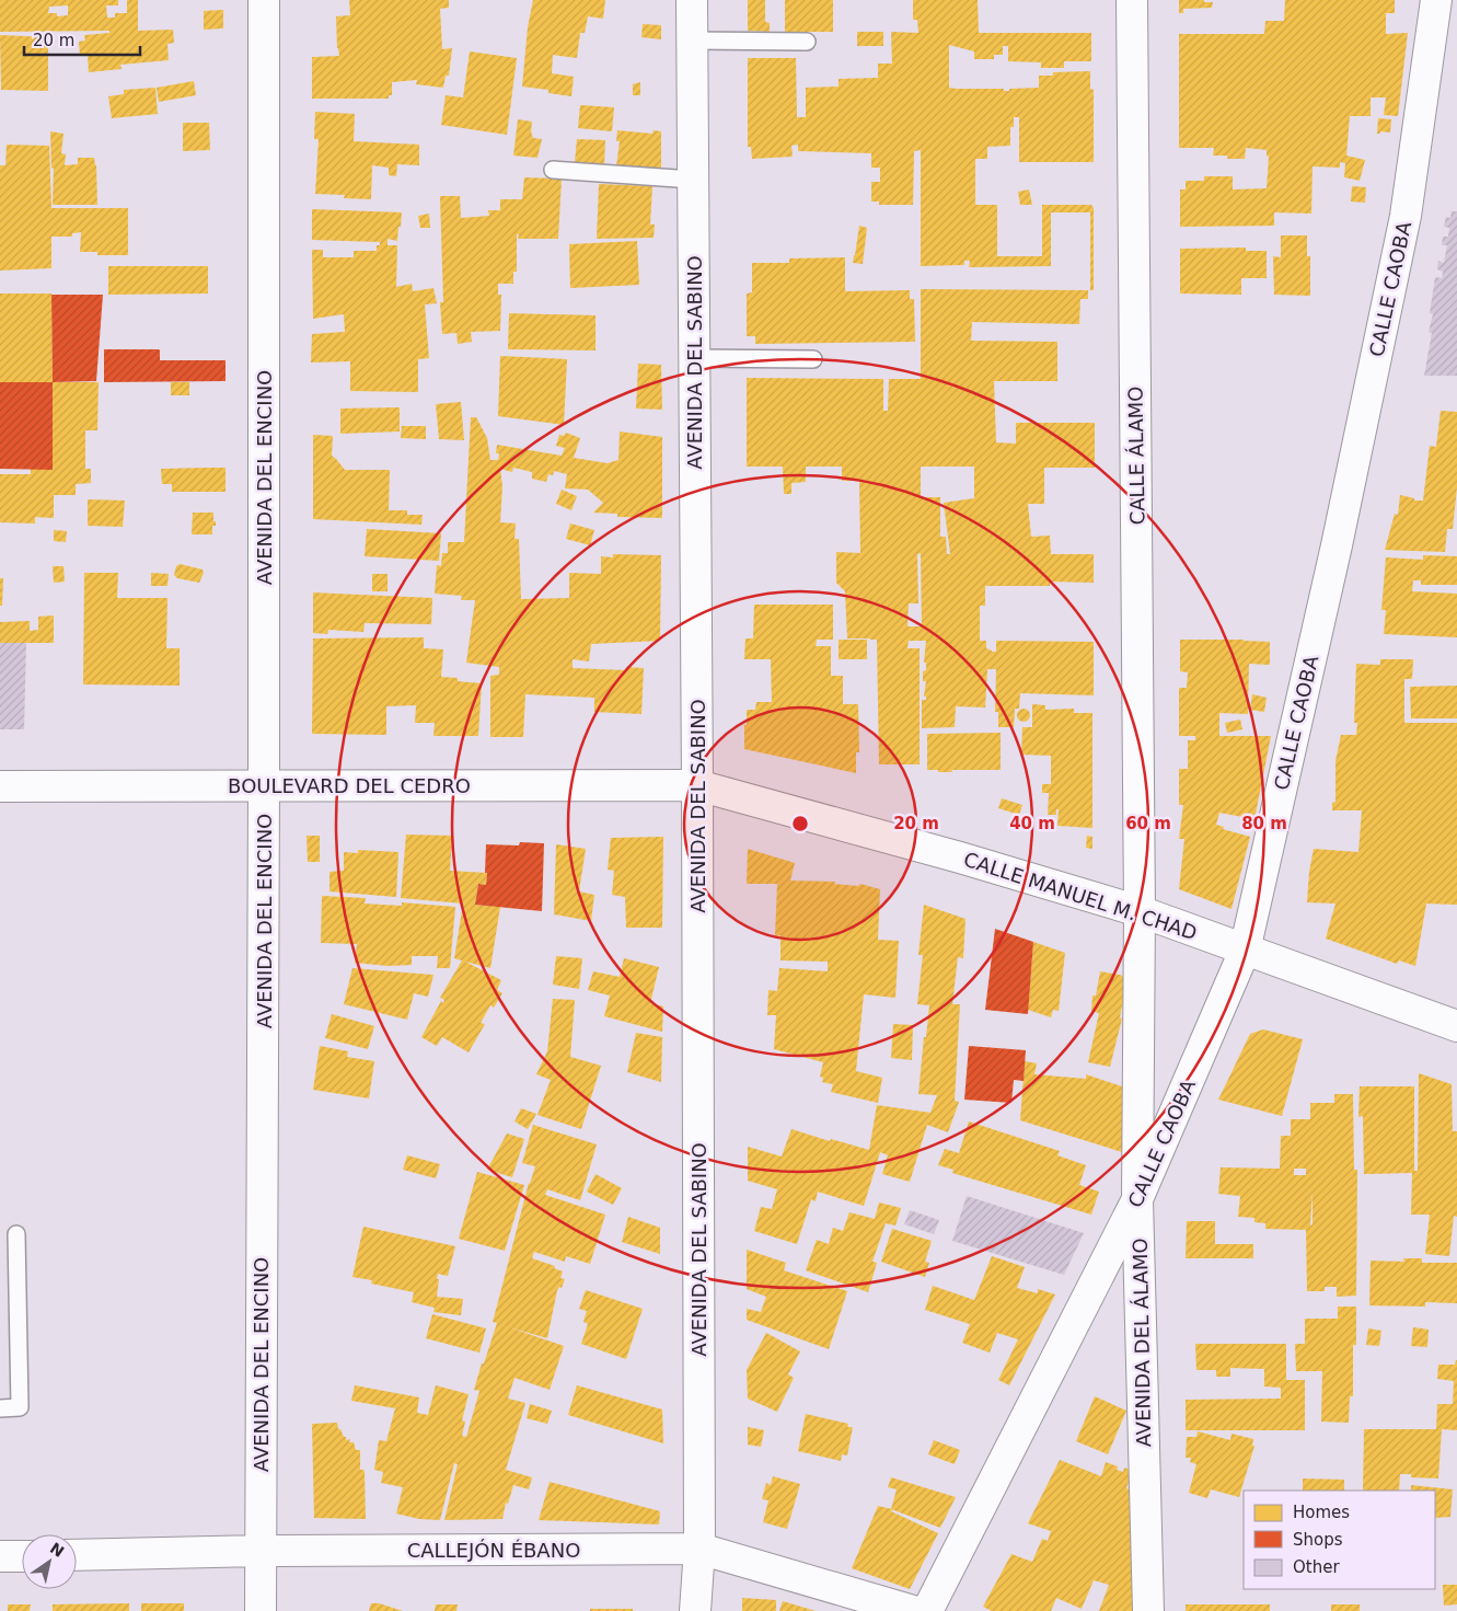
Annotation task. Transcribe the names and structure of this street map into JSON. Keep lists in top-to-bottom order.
{
  "streets": {
    "street": [
      "CALLE CAOBA",
      "AVENIDA DEL SABINO",
      "CALLE ÁLAMO",
      "AVENIDA DEL ENCINO",
      "BOULEVARD DEL CEDRO",
      "CALLE MANUEL M. CHAD",
      "AVENIDA DEL ÁLAMO",
      "CALLEJÓN ÉBANO"
    ]
  },
  "crossings": [
    ["CALLE CAOBA", "CALLE MANUEL M. CHAD"],
    ["CALLE CAOBA", "AVENIDA DEL ÁLAMO"],
    ["AVENIDA DEL SABINO", "BOULEVARD DEL CEDRO"],
    ["AVENIDA DEL SABINO", "CALLE MANUEL M. CHAD"],
    ["AVENIDA DEL SABINO", "CALLEJÓN ÉBANO"],
    ["CALLE ÁLAMO", "CALLE MANUEL M. CHAD"],
    ["CALLE ÁLAMO", "AVENIDA DEL ÁLAMO"],
    ["AVENIDA DEL ENCINO", "BOULEVARD DEL CEDRO"],
    ["AVENIDA DEL ENCINO", "CALLEJÓN ÉBANO"],
    ["BOULEVARD DEL CEDRO", "CALLE MANUEL M. CHAD"],
    ["CALLE MANUEL M. CHAD", "AVENIDA DEL ÁLAMO"]
  ],
  "legend": ["Homes", "Shops", "Other"],
  "scale_bar": "20 m",
  "north": "top right",
  "rings": [
    "20 m",
    "40 m",
    "60 m",
    "80 m"
  ]
}
